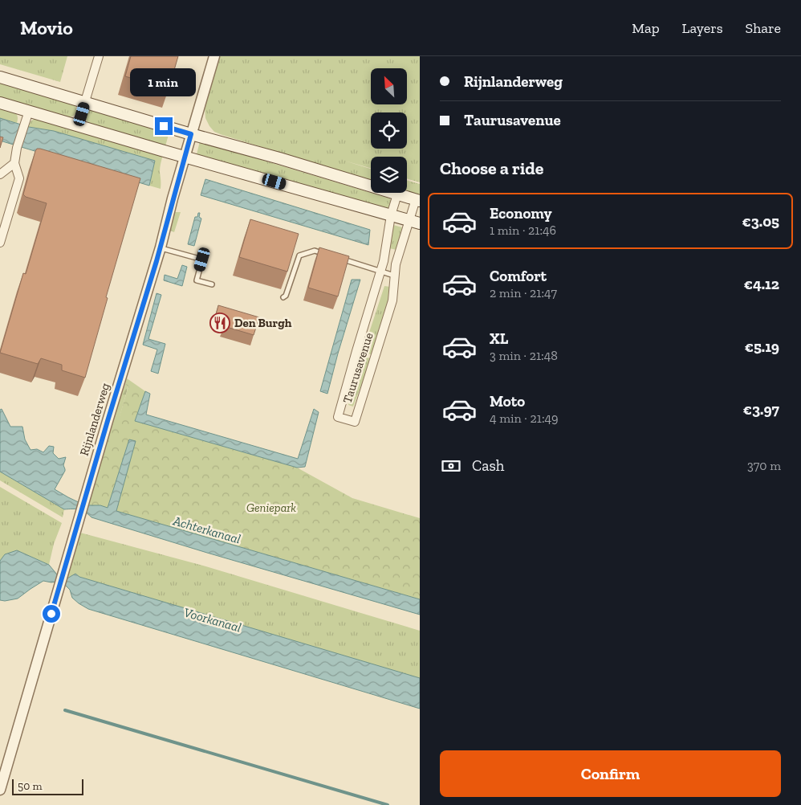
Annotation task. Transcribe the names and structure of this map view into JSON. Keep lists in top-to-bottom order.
{
  "streets": {
    "main road": ["Taurusavenue"],
    "street": ["Rijnlanderweg"]
  },
  "crossings": [
    ["Taurusavenue", "Rijnlanderweg"]
  ],
  "water": ["Achterkanaal", "Voorkanaal"],
  "parks": ["Geniepark"],
  "places": {
    "restaurant": ["Den Burgh"]
  },
  "scale_bar": "50 m",
  "north": "top left",
  "page": {
    "header": "Movio",
    "nav": ["Map", "Layers", "Share"],
    "banner": ["Rijnlanderweg", "Taurusavenue"],
    "bubble": "1 min",
    "heading": "Choose a ride",
    "list": [
      {
        "name": "Economy",
        "note": "1 min · 21:46",
        "value": "€3.05"
      },
      {
        "name": "Comfort",
        "note": "2 min · 21:47",
        "value": "€4.12"
      },
      {
        "name": "XL",
        "note": "3 min · 21:48",
        "value": "€5.19"
      },
      {
        "name": "Moto",
        "note": "4 min · 21:49",
        "value": "€3.97"
      }
    ],
    "pay": ["Cash", "370 m"],
    "buttons": "Confirm",
    "scale": "50 m"
  }
}
